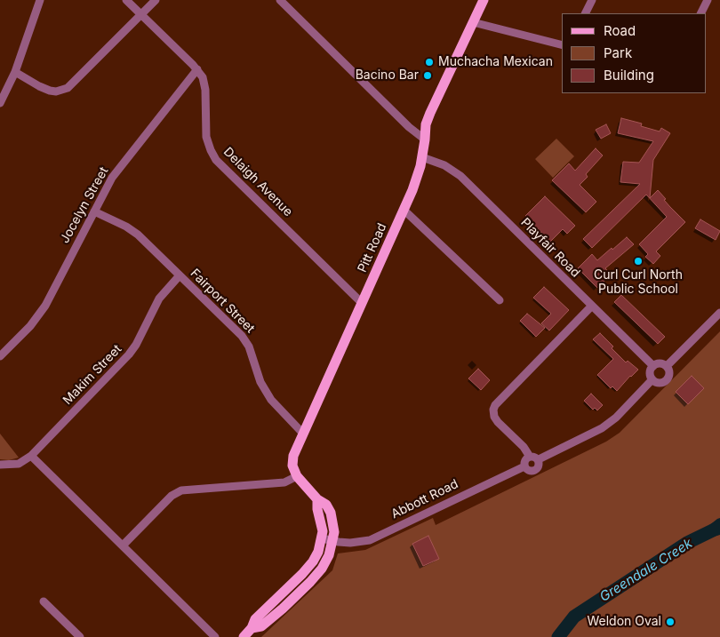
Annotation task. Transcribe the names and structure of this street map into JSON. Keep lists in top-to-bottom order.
{
  "streets": {
    "main road": ["Pitt Road"],
    "street": [
      "Delaigh Avenue",
      "Jocelyn Street",
      "Playfair Road",
      "Fairport Street",
      "Makim Street",
      "Abbott Road"
    ]
  },
  "crossings": [
    ["Delaigh Avenue", "Jocelyn Street"],
    ["Delaigh Avenue", "Pitt Road"],
    ["Jocelyn Street", "Fairport Street"],
    ["Pitt Road", "Playfair Road"],
    ["Pitt Road", "Fairport Street"],
    ["Playfair Road", "Abbott Road"],
    ["Fairport Street", "Makim Street"]
  ],
  "water": ["Greendale Creek"],
  "places": [
    "Muchacha Mexican",
    "Bacino Bar",
    "Curl Curl North Public School",
    "Weldon Oval"
  ],
  "legend": ["Road", "Park", "Building"]
}
